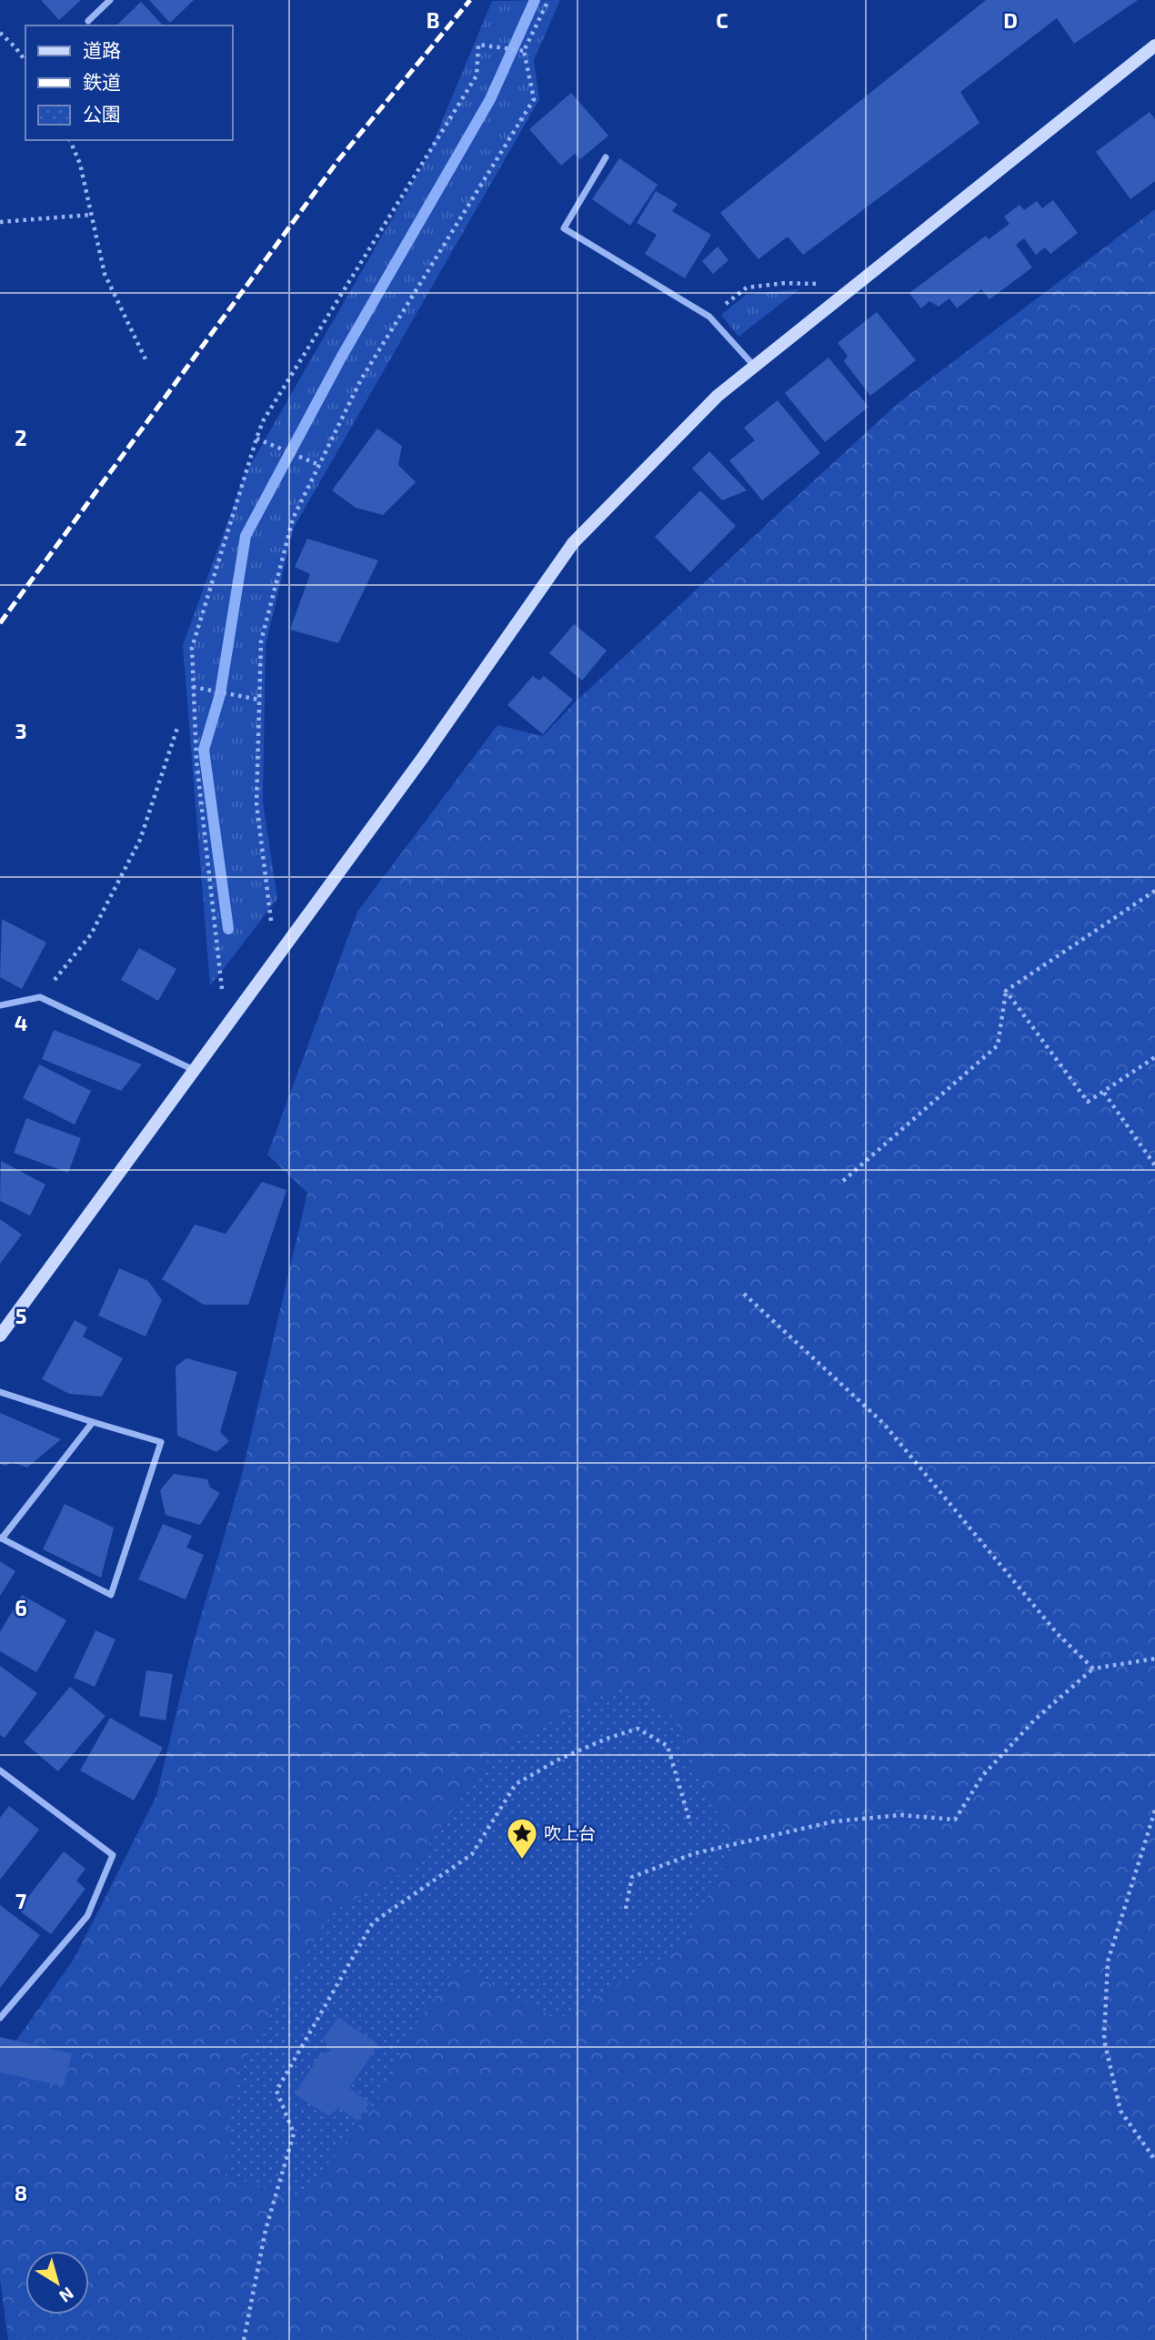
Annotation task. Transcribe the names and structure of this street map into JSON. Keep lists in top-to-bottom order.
{
  "places": {
    "place": ["吹上台"]
  },
  "legend": ["道路", "鉄道", "公園"],
  "north": "bottom right",
  "grid": {
    "columns": ["B", "C", "D"],
    "rows": [
      "2",
      "3",
      "4",
      "5",
      "6",
      "7",
      "8"
    ]
  }
}
